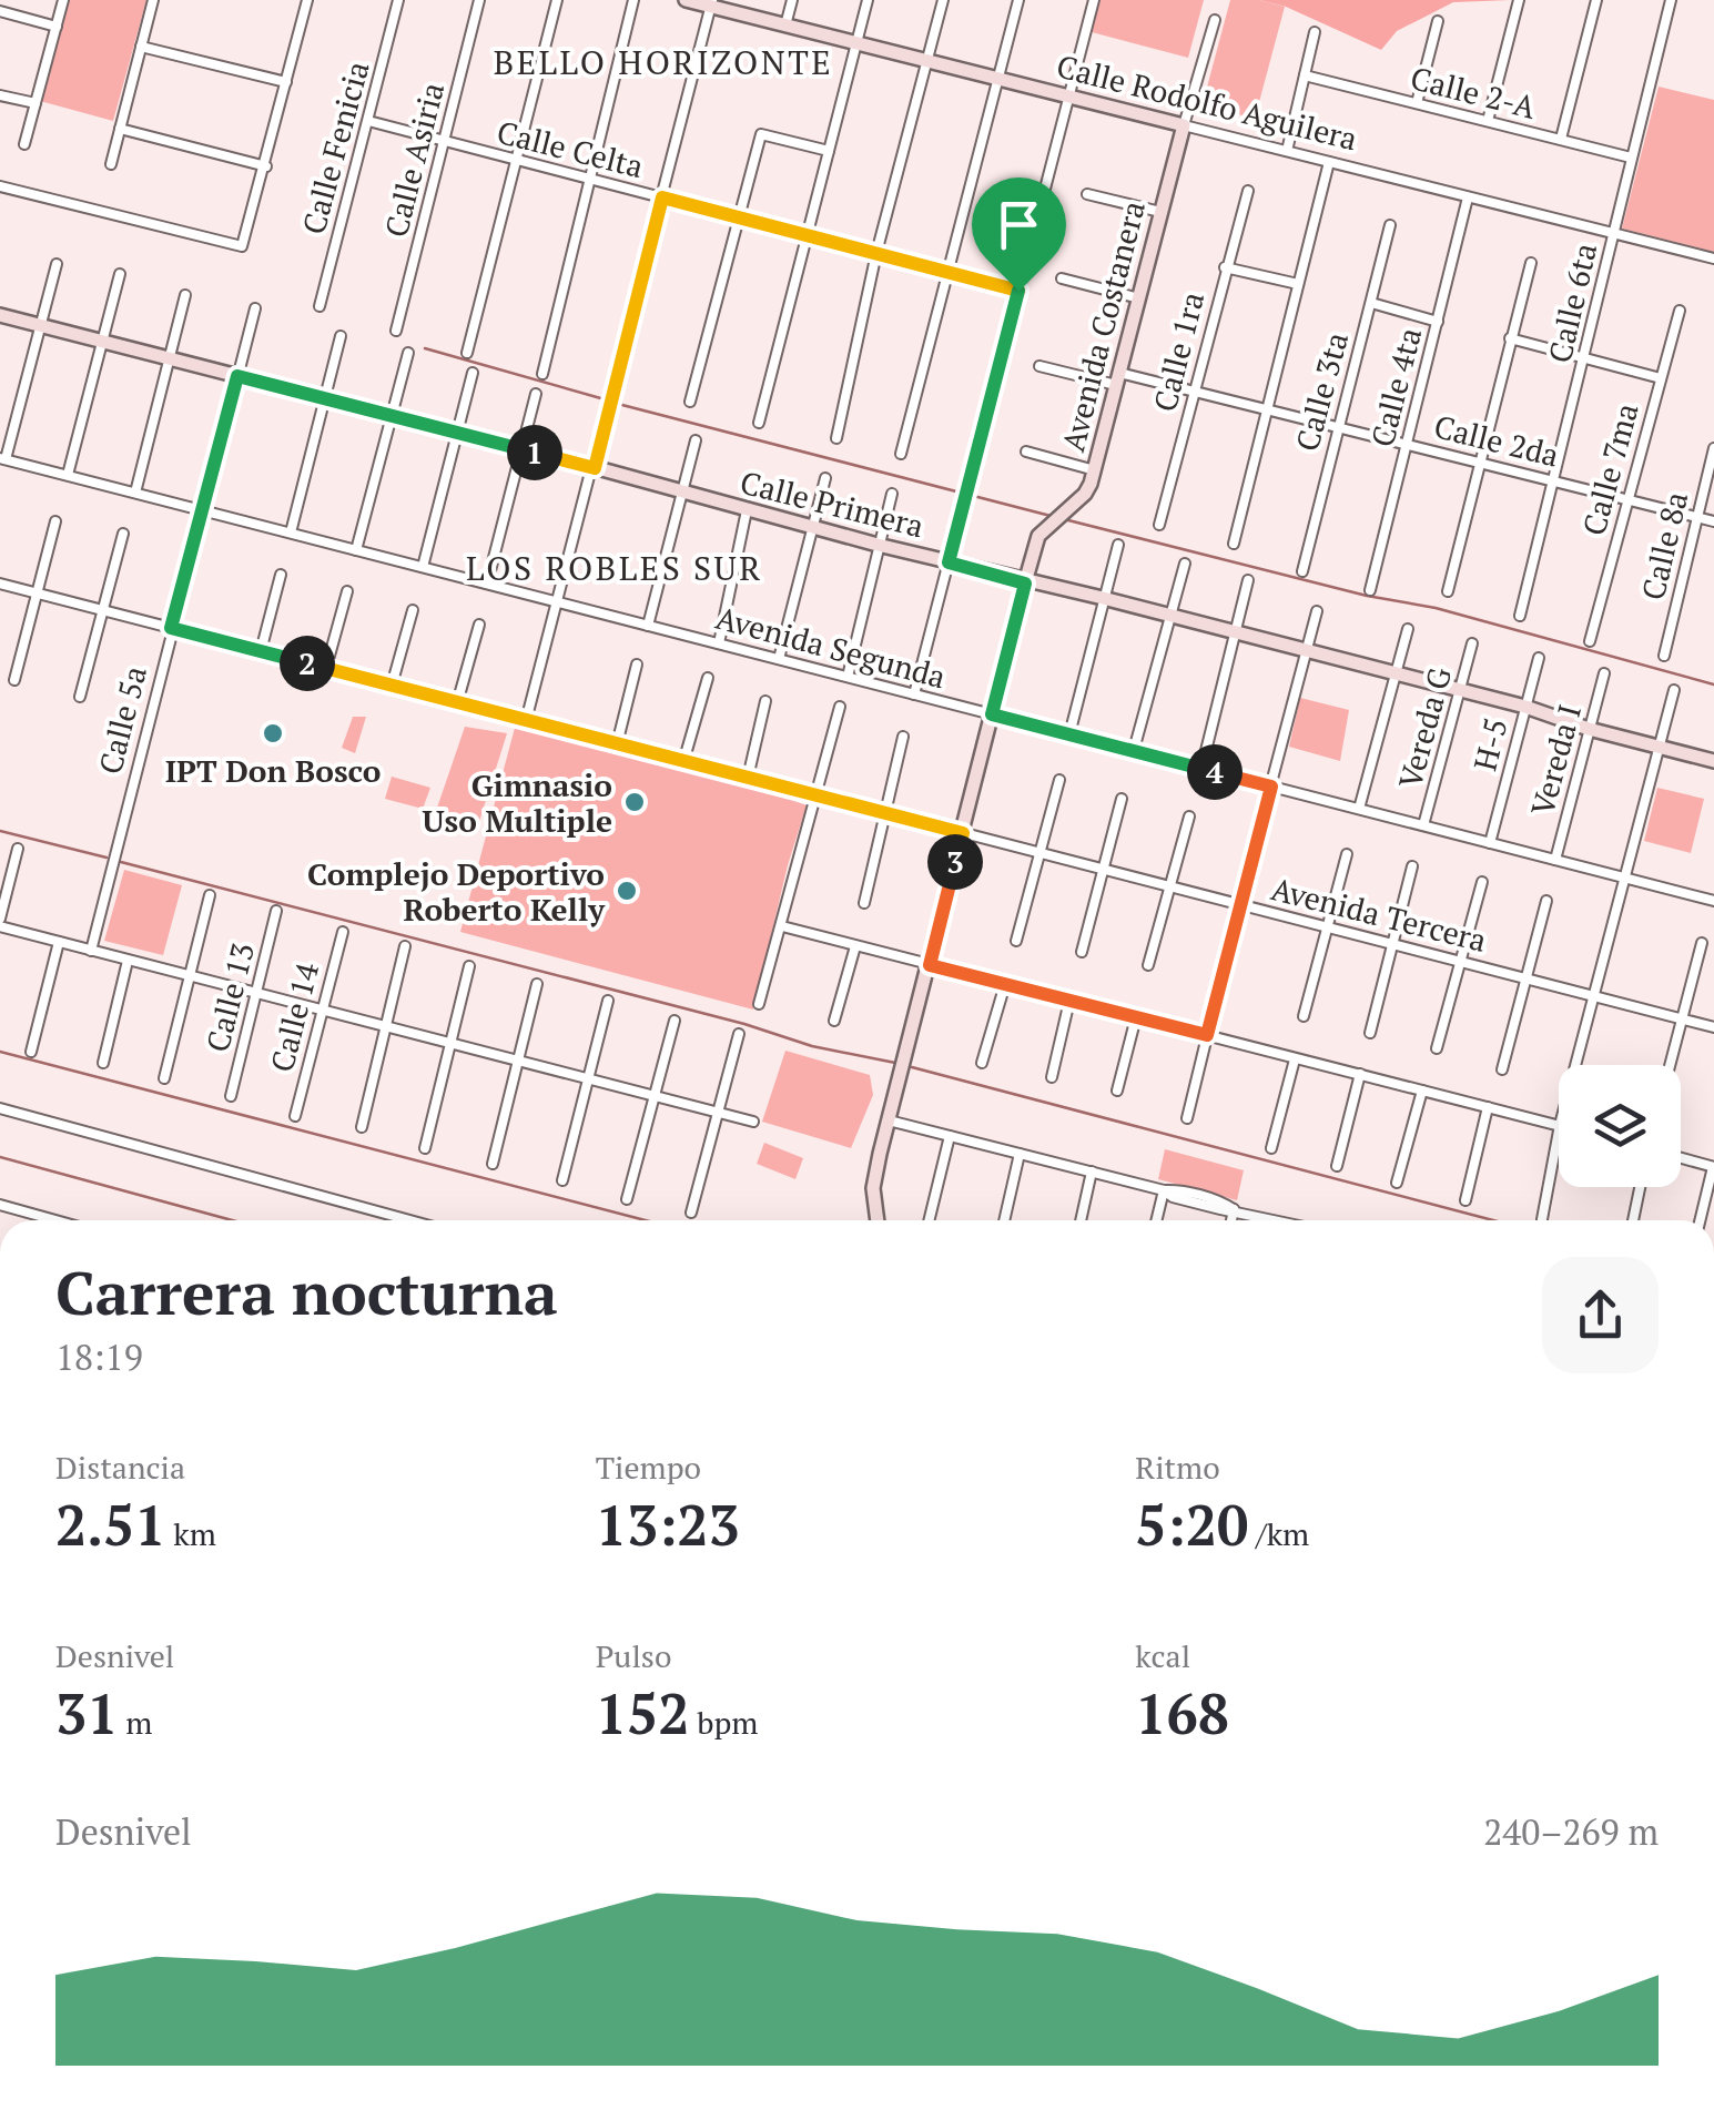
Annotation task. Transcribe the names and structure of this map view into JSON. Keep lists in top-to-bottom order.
{
  "streets": {
    "street": [
      "Calle 2-A",
      "Calle Rodolfo Aguilera",
      "Calle Fenicia",
      "Calle Celta",
      "Calle Asiria",
      "Calle 6ta",
      "Avenida Costanera",
      "Calle 1ra",
      "Calle 4ta",
      "Calle 3ta",
      "Calle 2da",
      "Calle 7ma",
      "Calle Primera",
      "Calle 8a",
      "Avenida Segunda",
      "Calle 5a",
      "Vereda G",
      "H-5",
      "Vereda I",
      "Avenida Tercera",
      "Calle 13",
      "Calle 14"
    ]
  },
  "crossings": [
    ["Calle 2-A", "Calle 6ta"],
    ["Calle Rodolfo Aguilera", "Calle 6ta"],
    ["Calle Rodolfo Aguilera", "Avenida Costanera"],
    ["Calle Rodolfo Aguilera", "Calle 4ta"],
    ["Calle Fenicia", "Calle Celta"],
    ["Calle Celta", "Calle Asiria"],
    ["Calle 6ta", "Calle 2da"],
    ["Avenida Costanera", "Calle 2da"],
    ["Avenida Costanera", "Calle Primera"],
    ["Avenida Costanera", "Avenida Segunda"],
    ["Avenida Costanera", "Avenida Tercera"],
    ["Calle 1ra", "Calle 2da"],
    ["Calle 4ta", "Calle 2da"],
    ["Calle 3ta", "Calle 2da"],
    ["Calle 2da", "Calle 7ma"],
    ["Calle 2da", "Calle 8a"],
    ["Calle Primera", "Calle 5a"],
    ["Calle Primera", "Vereda G"],
    ["Calle Primera", "H-5"],
    ["Calle Primera", "Vereda I"],
    ["Avenida Segunda", "Calle 5a"],
    ["Avenida Segunda", "Vereda G"],
    ["Avenida Segunda", "H-5"],
    ["Avenida Segunda", "Vereda I"],
    ["Calle 5a", "Avenida Tercera"]
  ],
  "districts": ["BELLO HORIZONTE", "LOS ROBLES SUR"],
  "places": ["IPT Don Bosco", "Gimnasio Uso Multiple", "Complejo Deportivo Roberto Kelly"],
  "page": {
    "pins": [
      "1",
      "2",
      "4",
      "3"
    ],
    "heading": ["Carrera nocturna", "18:19"],
    "stats": [
      ["Distancia", "2.51 km"],
      ["Tiempo", "13:23"],
      ["Ritmo", "5:20 /km"],
      ["Desnivel", "31 m"],
      ["Pulso", "152 bpm"],
      ["kcal", "168"]
    ],
    "chart": ["Desnivel", "240–269 m"]
  }
}
